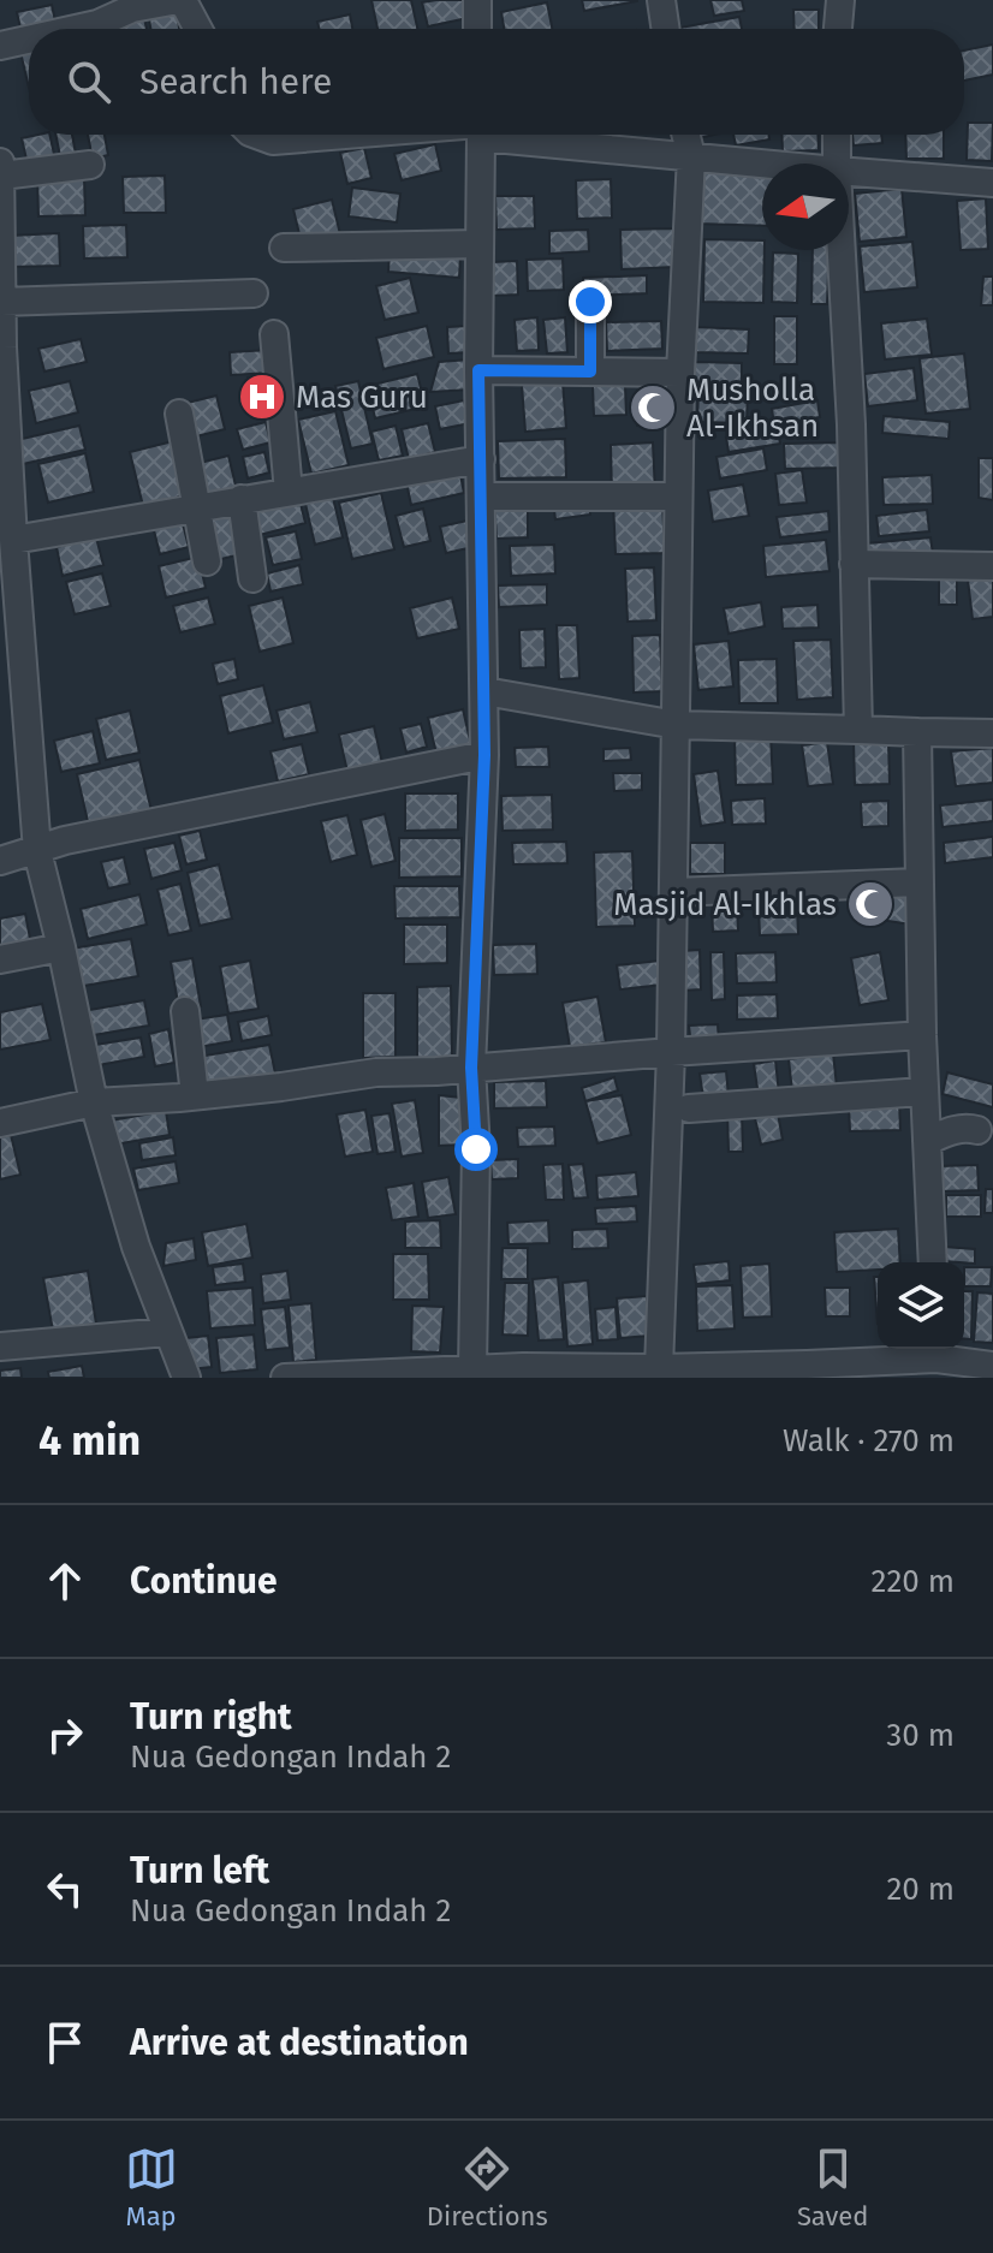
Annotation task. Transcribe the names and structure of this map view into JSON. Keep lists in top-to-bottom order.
{
  "places": {
    "hospital": ["Mas Guru"],
    "mosque": ["Musholla Al-Ikhsan", "Masjid Al-Ikhlas"]
  },
  "north": "left",
  "page": {
    "search": "Search here",
    "heading": ["4 min", "Walk · 270 m"],
    "list": [
      ["Continue", "220 m"],
      ["Turn right", "Nua Gedongan Indah 2", "30 m"],
      ["Turn left", "Nua Gedongan Indah 2", "20 m"],
      "Arrive at destination"
    ],
    "nav": ["Map", "Directions", "Saved"]
  }
}
